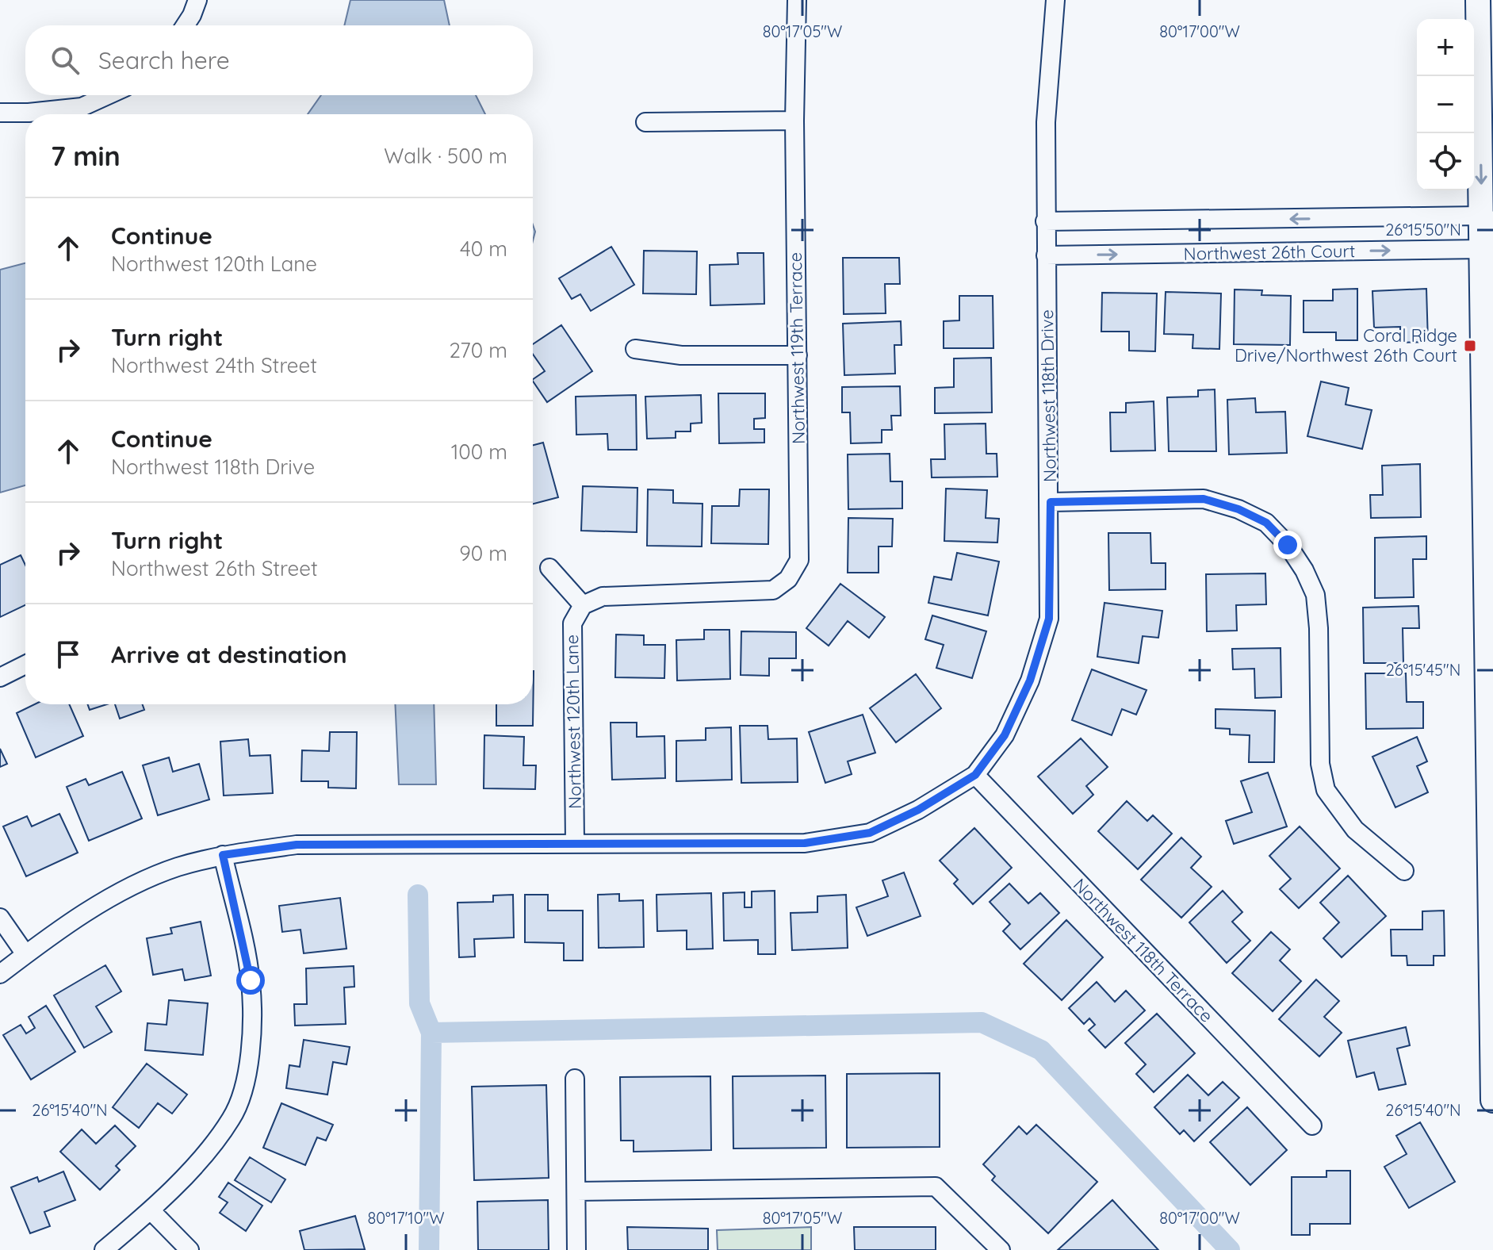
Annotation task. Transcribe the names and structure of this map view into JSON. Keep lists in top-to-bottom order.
{
  "streets": {
    "street": [
      "Northwest 26th Court",
      "Northwest 119th Terrace",
      "Northwest 118th Drive",
      "Northwest 120th Lane",
      "Northwest 118th Terrace"
    ]
  },
  "crossings": [
    ["Northwest 26th Court", "Northwest 118th Drive"],
    ["Northwest 119th Terrace", "Northwest 120th Lane"],
    ["Northwest 118th Drive", "Northwest 118th Terrace"]
  ],
  "places": {
    "transit": ["Coral Ridge Drive/Northwest 26th Court"]
  },
  "page": {
    "map_buttons": ["+", "−"],
    "search": "Search here",
    "heading": ["7 min", "Walk · 500 m"],
    "list": [
      ["Continue", "Northwest 120th Lane", "40 m"],
      ["Turn right", "Northwest 24th Street", "270 m"],
      ["Continue", "Northwest 118th Drive", "100 m"],
      ["Turn right", "Northwest 26th Street", "90 m"],
      "Arrive at destination"
    ]
  },
  "coordinates": [
    "80°17'05\"W",
    "80°17'00\"W",
    "26°15'50\"N",
    "26°15'45\"N",
    "26°15'40\"N",
    "80°17'10\"W"
  ]
}
